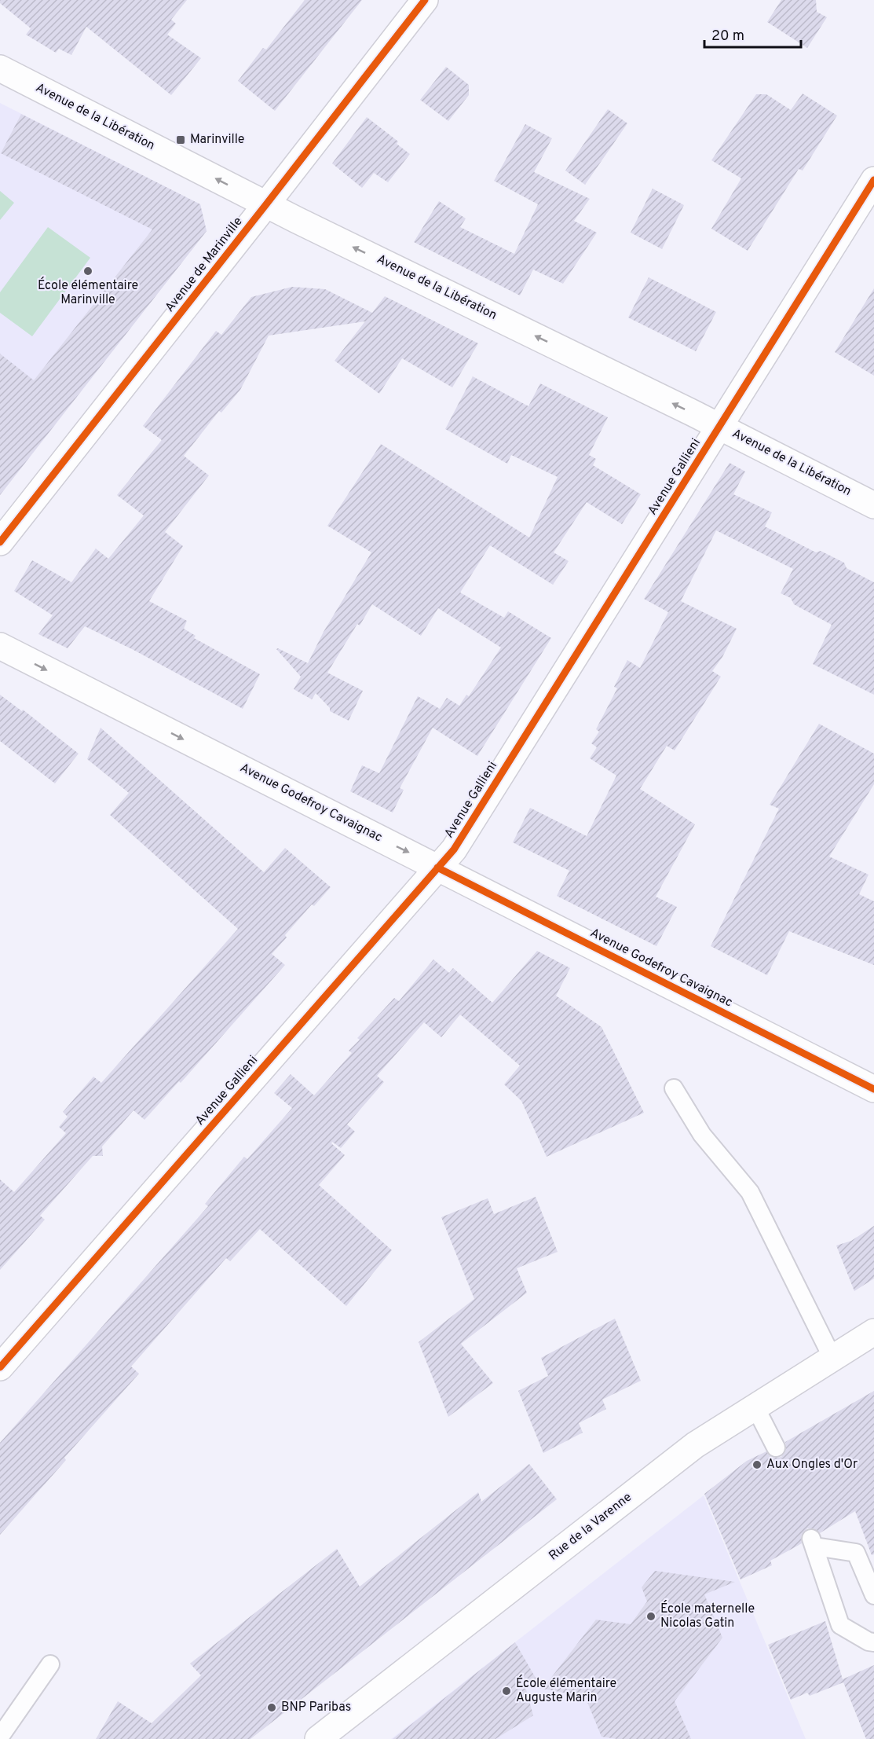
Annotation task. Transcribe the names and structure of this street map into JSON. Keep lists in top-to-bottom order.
{
  "streets": {
    "main road": [
      "Avenue de la Libération",
      "Avenue de Marinville",
      "Avenue Gallieni",
      "Avenue Godefroy Cavaignac",
      "Rue de la Varenne"
    ]
  },
  "crossings": [
    ["Avenue de la Libération", "Avenue de Marinville"],
    ["Avenue de la Libération", "Avenue Gallieni"],
    ["Avenue Gallieni", "Avenue Godefroy Cavaignac"]
  ],
  "one_way": ["Avenue de la Libération", "Avenue Godefroy Cavaignac"],
  "places": {
    "transit": ["Marinville"],
    "other": [
      "École élémentaire Marinville",
      "Aux Ongles d'Or",
      "École maternelle Nicolas Gatin",
      "École élémentaire Auguste Marin",
      "BNP Paribas"
    ]
  },
  "scale_bar": "20 m"
}
